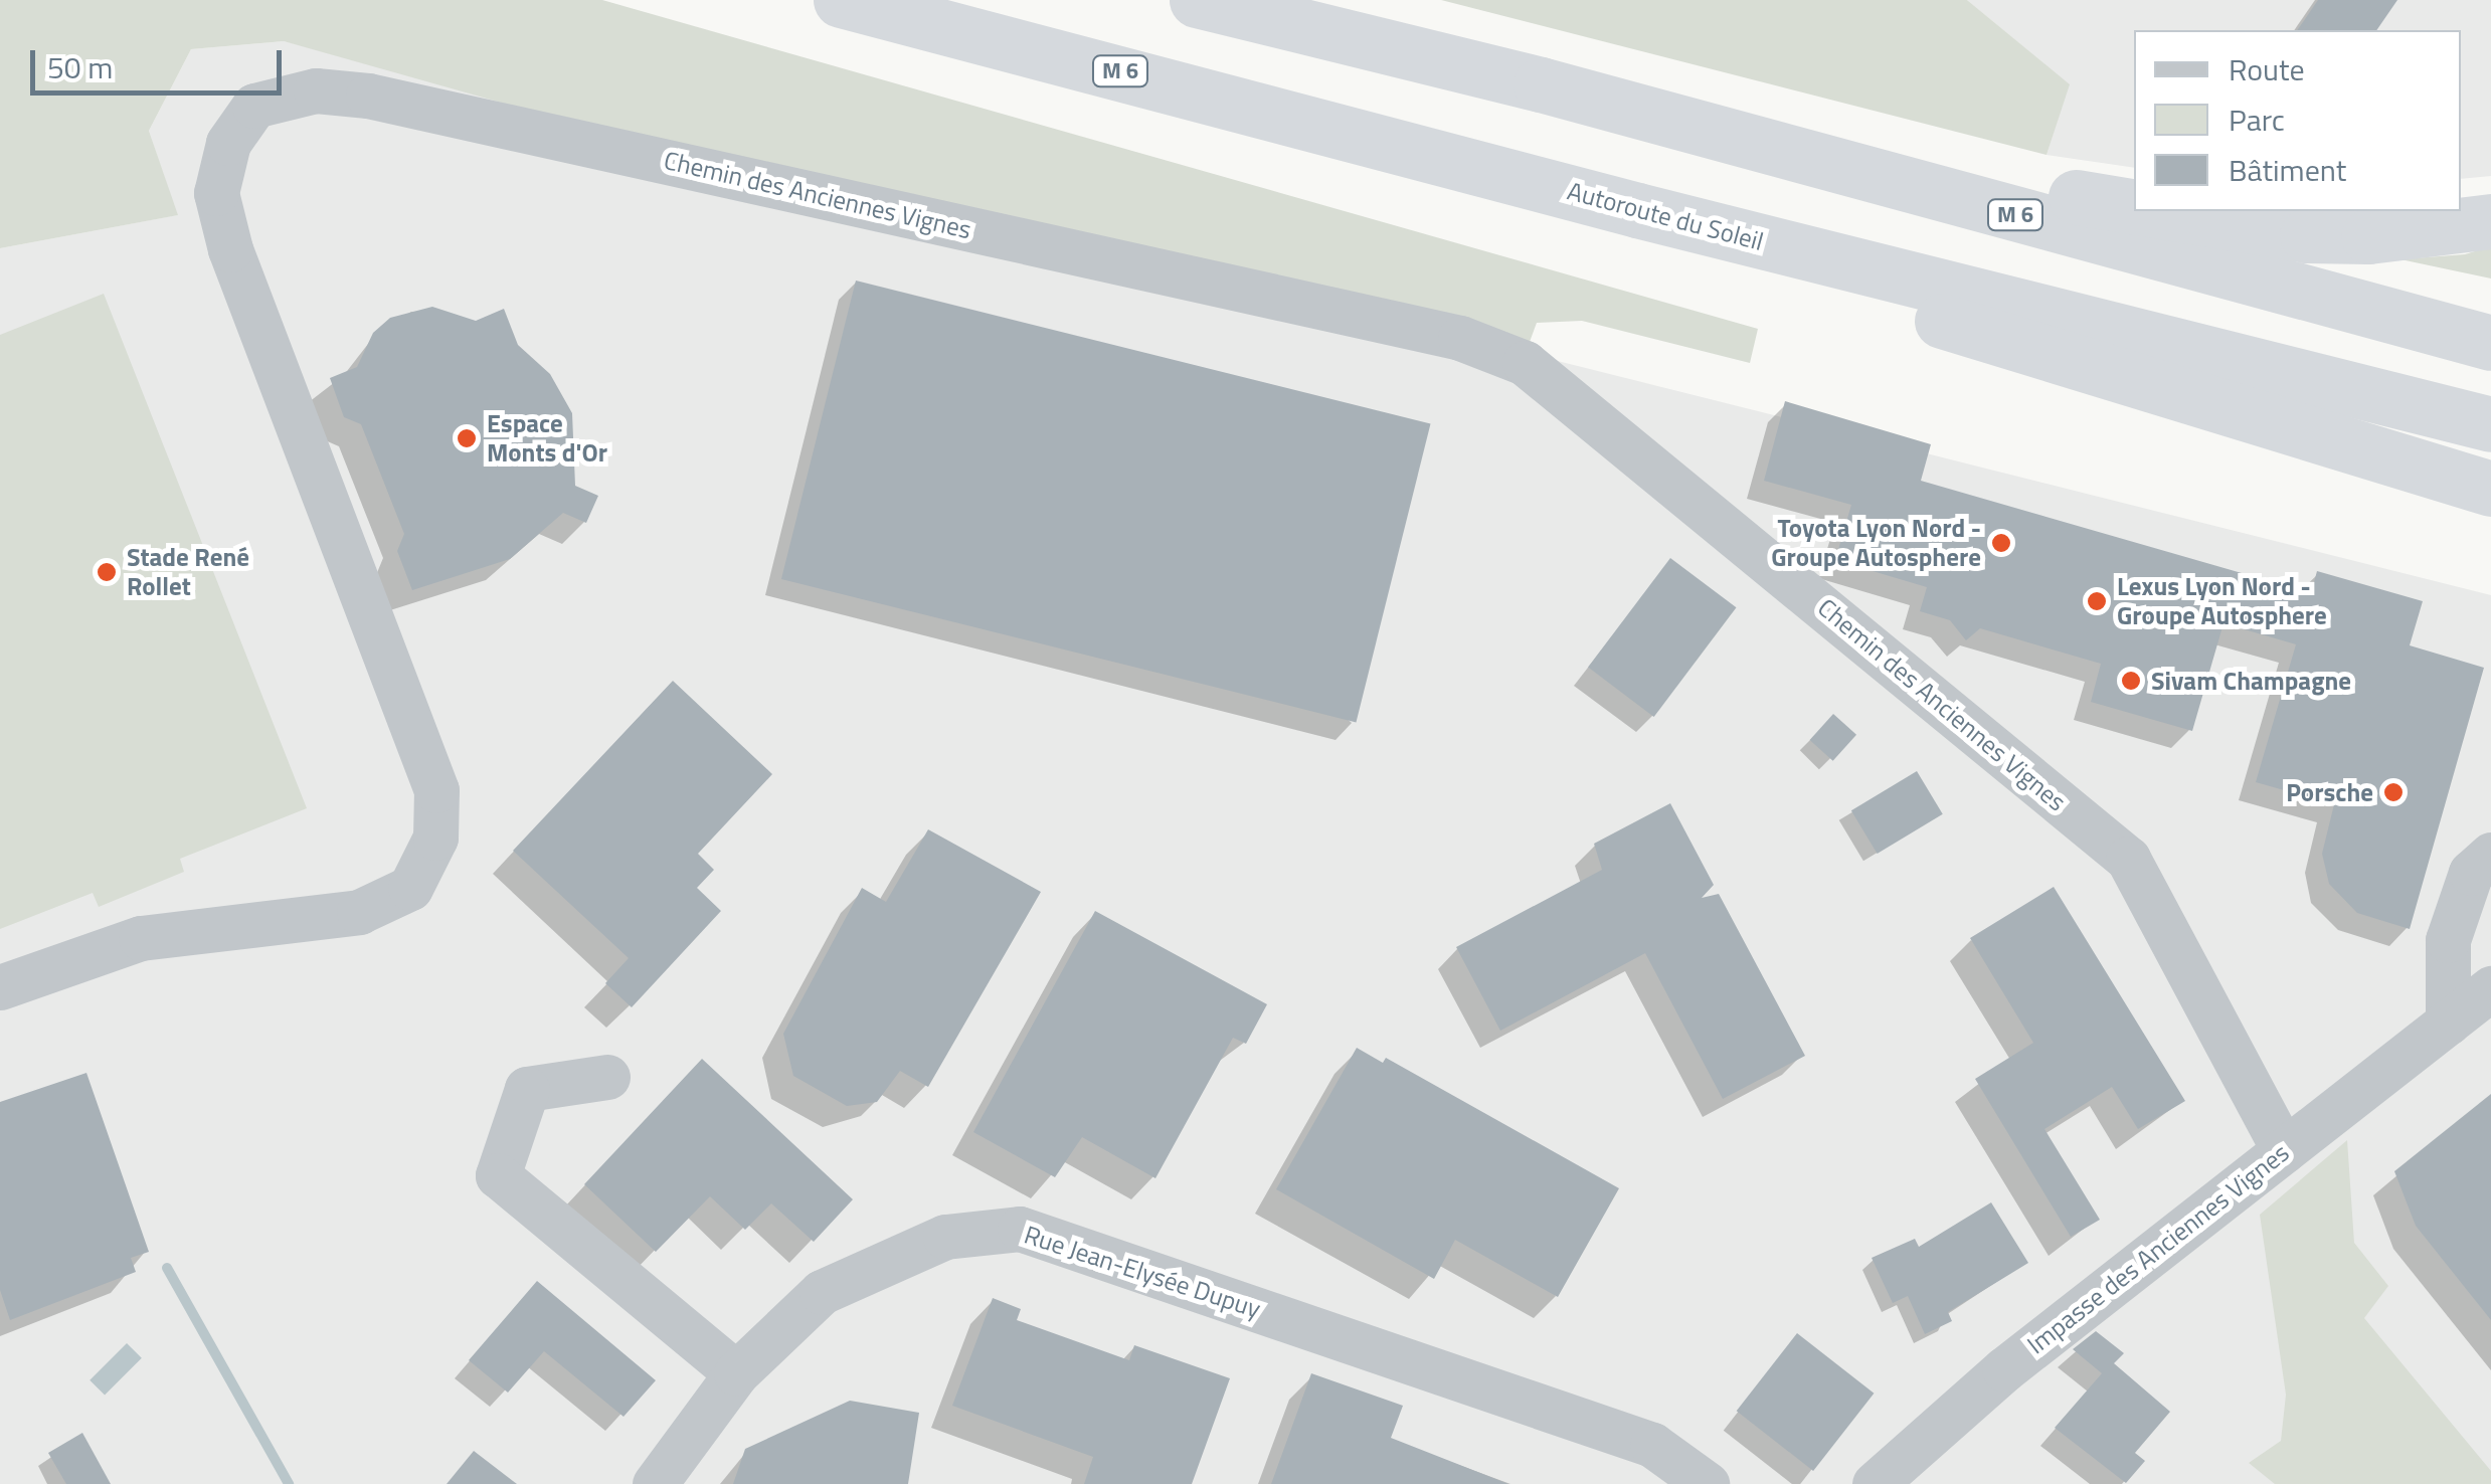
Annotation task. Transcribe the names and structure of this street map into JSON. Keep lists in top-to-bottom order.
{
  "streets": {
    "highway": ["M 6", "Autoroute du Soleil"],
    "street": ["Chemin des Anciennes Vignes", "Impasse des Anciennes Vignes", "Rue Jean-Elysée Dupuy"]
  },
  "crossings": [
    ["Chemin des Anciennes Vignes", "Impasse des Anciennes Vignes"]
  ],
  "places": [
    "Espace Monts d'Or",
    "Toyota Lyon Nord - Groupe Autosphere",
    "Stade René Rollet",
    "Lexus Lyon Nord - Groupe Autosphere",
    "Sivam Champagne",
    "Porsche"
  ],
  "legend": ["Route", "Parc", "Bâtiment"],
  "scale_bar": "50 m"
}
